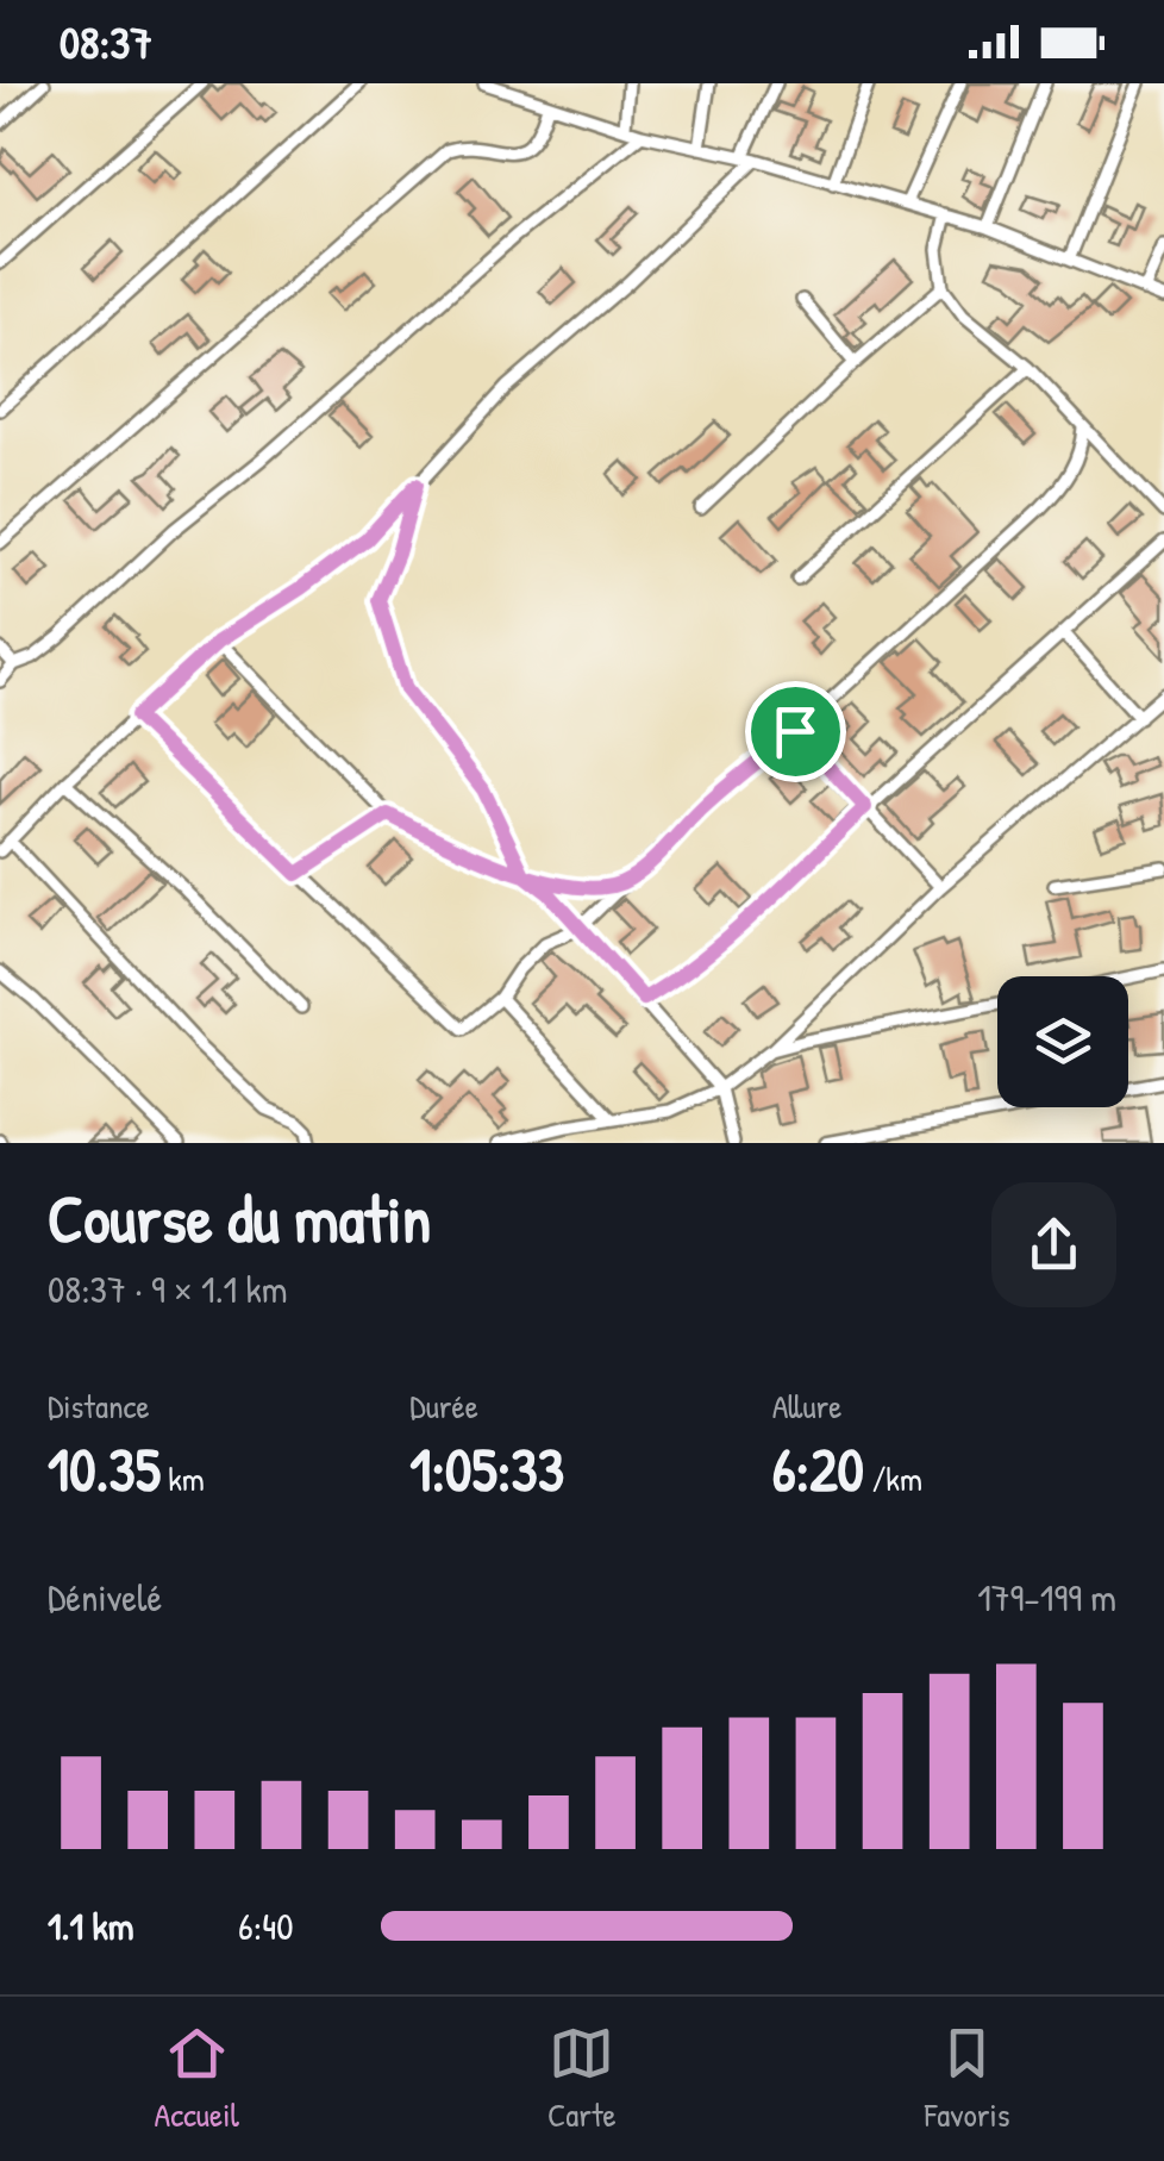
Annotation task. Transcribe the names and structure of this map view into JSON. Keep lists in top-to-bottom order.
{
  "page": {
    "status": "08:37",
    "heading": ["Course du matin", "08:37 · 9 × 1.1 km"],
    "stats": [
      ["Distance", "10.35 km"],
      ["Durée", "1:05:33"],
      ["Allure", "6:20 /km"]
    ],
    "chart": ["Dénivelé", "179–199 m"],
    "list": [
      {
        "name": "1.1 km",
        "note": "6:40"
      }
    ],
    "tabs": ["Accueil", "Carte", "Favoris"]
  }
}
